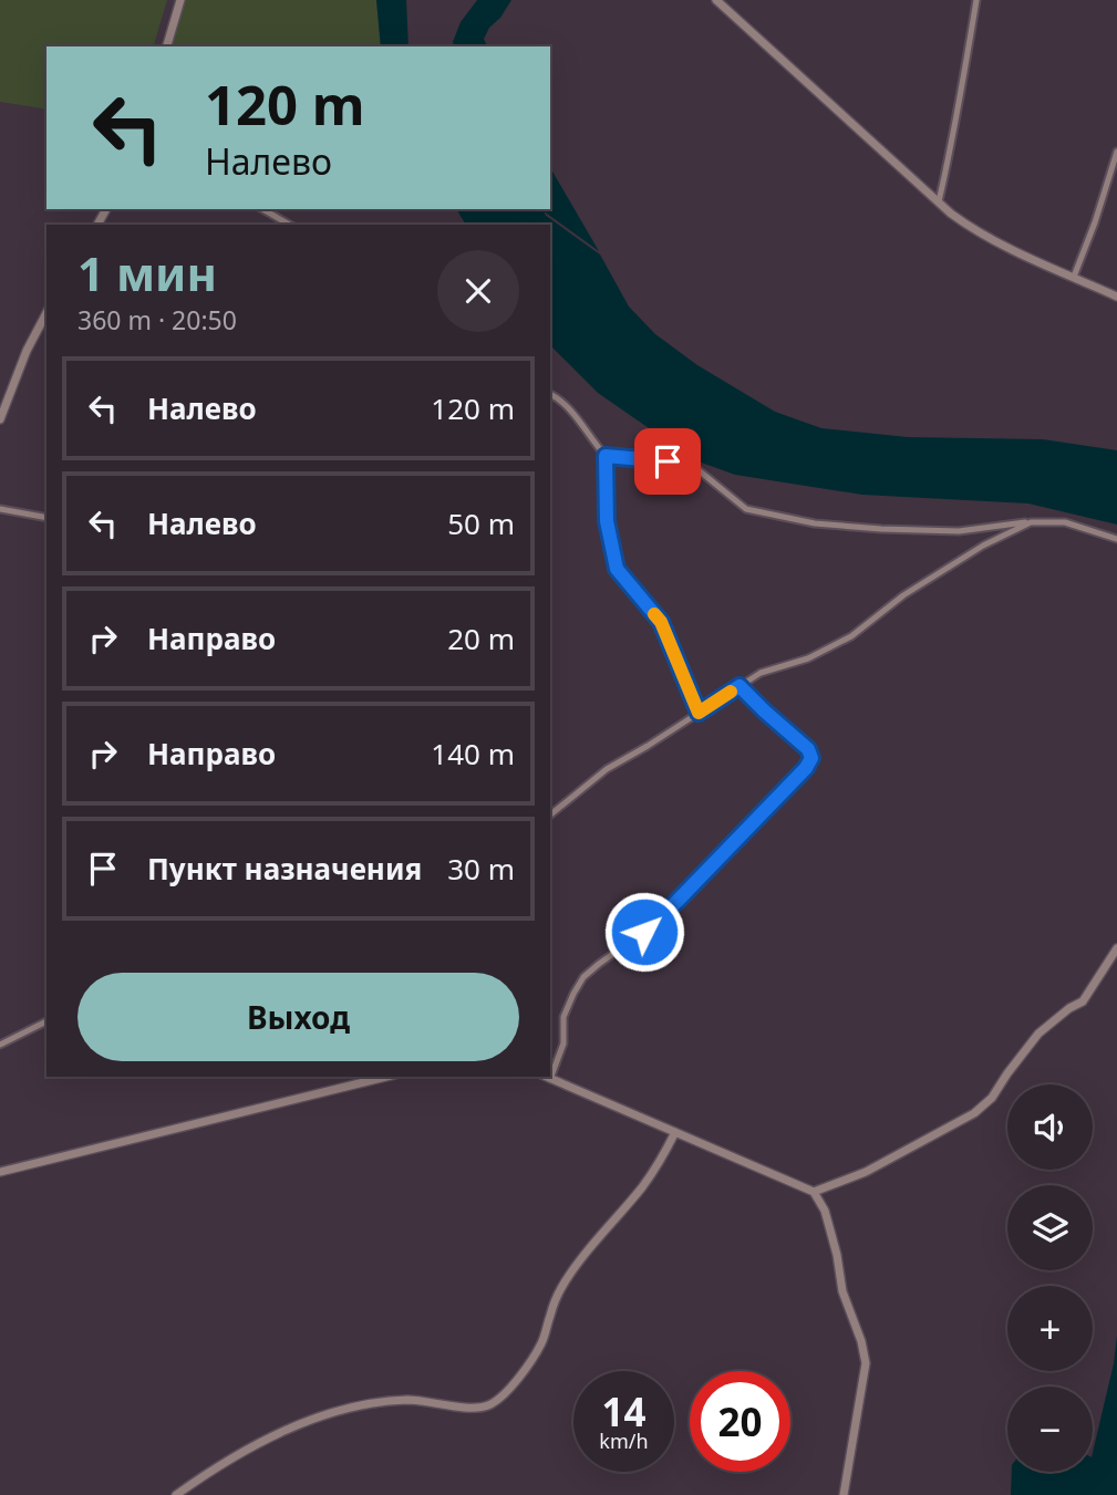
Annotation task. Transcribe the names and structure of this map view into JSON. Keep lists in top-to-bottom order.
{
  "page": {
    "turn": ["120 m", "Налево"],
    "heading": ["1 мин", "360 m · 20:50"],
    "list": [
      {
        "name": "Налево",
        "value": "120 m"
      },
      {
        "name": "Налево",
        "value": "50 m"
      },
      {
        "name": "Направо",
        "value": "20 m"
      },
      {
        "name": "Направо",
        "value": "140 m"
      },
      {
        "name": "Пункт назначения",
        "value": "30 m"
      }
    ],
    "buttons": "Выход",
    "map_buttons": ["+", "−"],
    "speed": "14 km/h",
    "limit": "20"
  }
}
